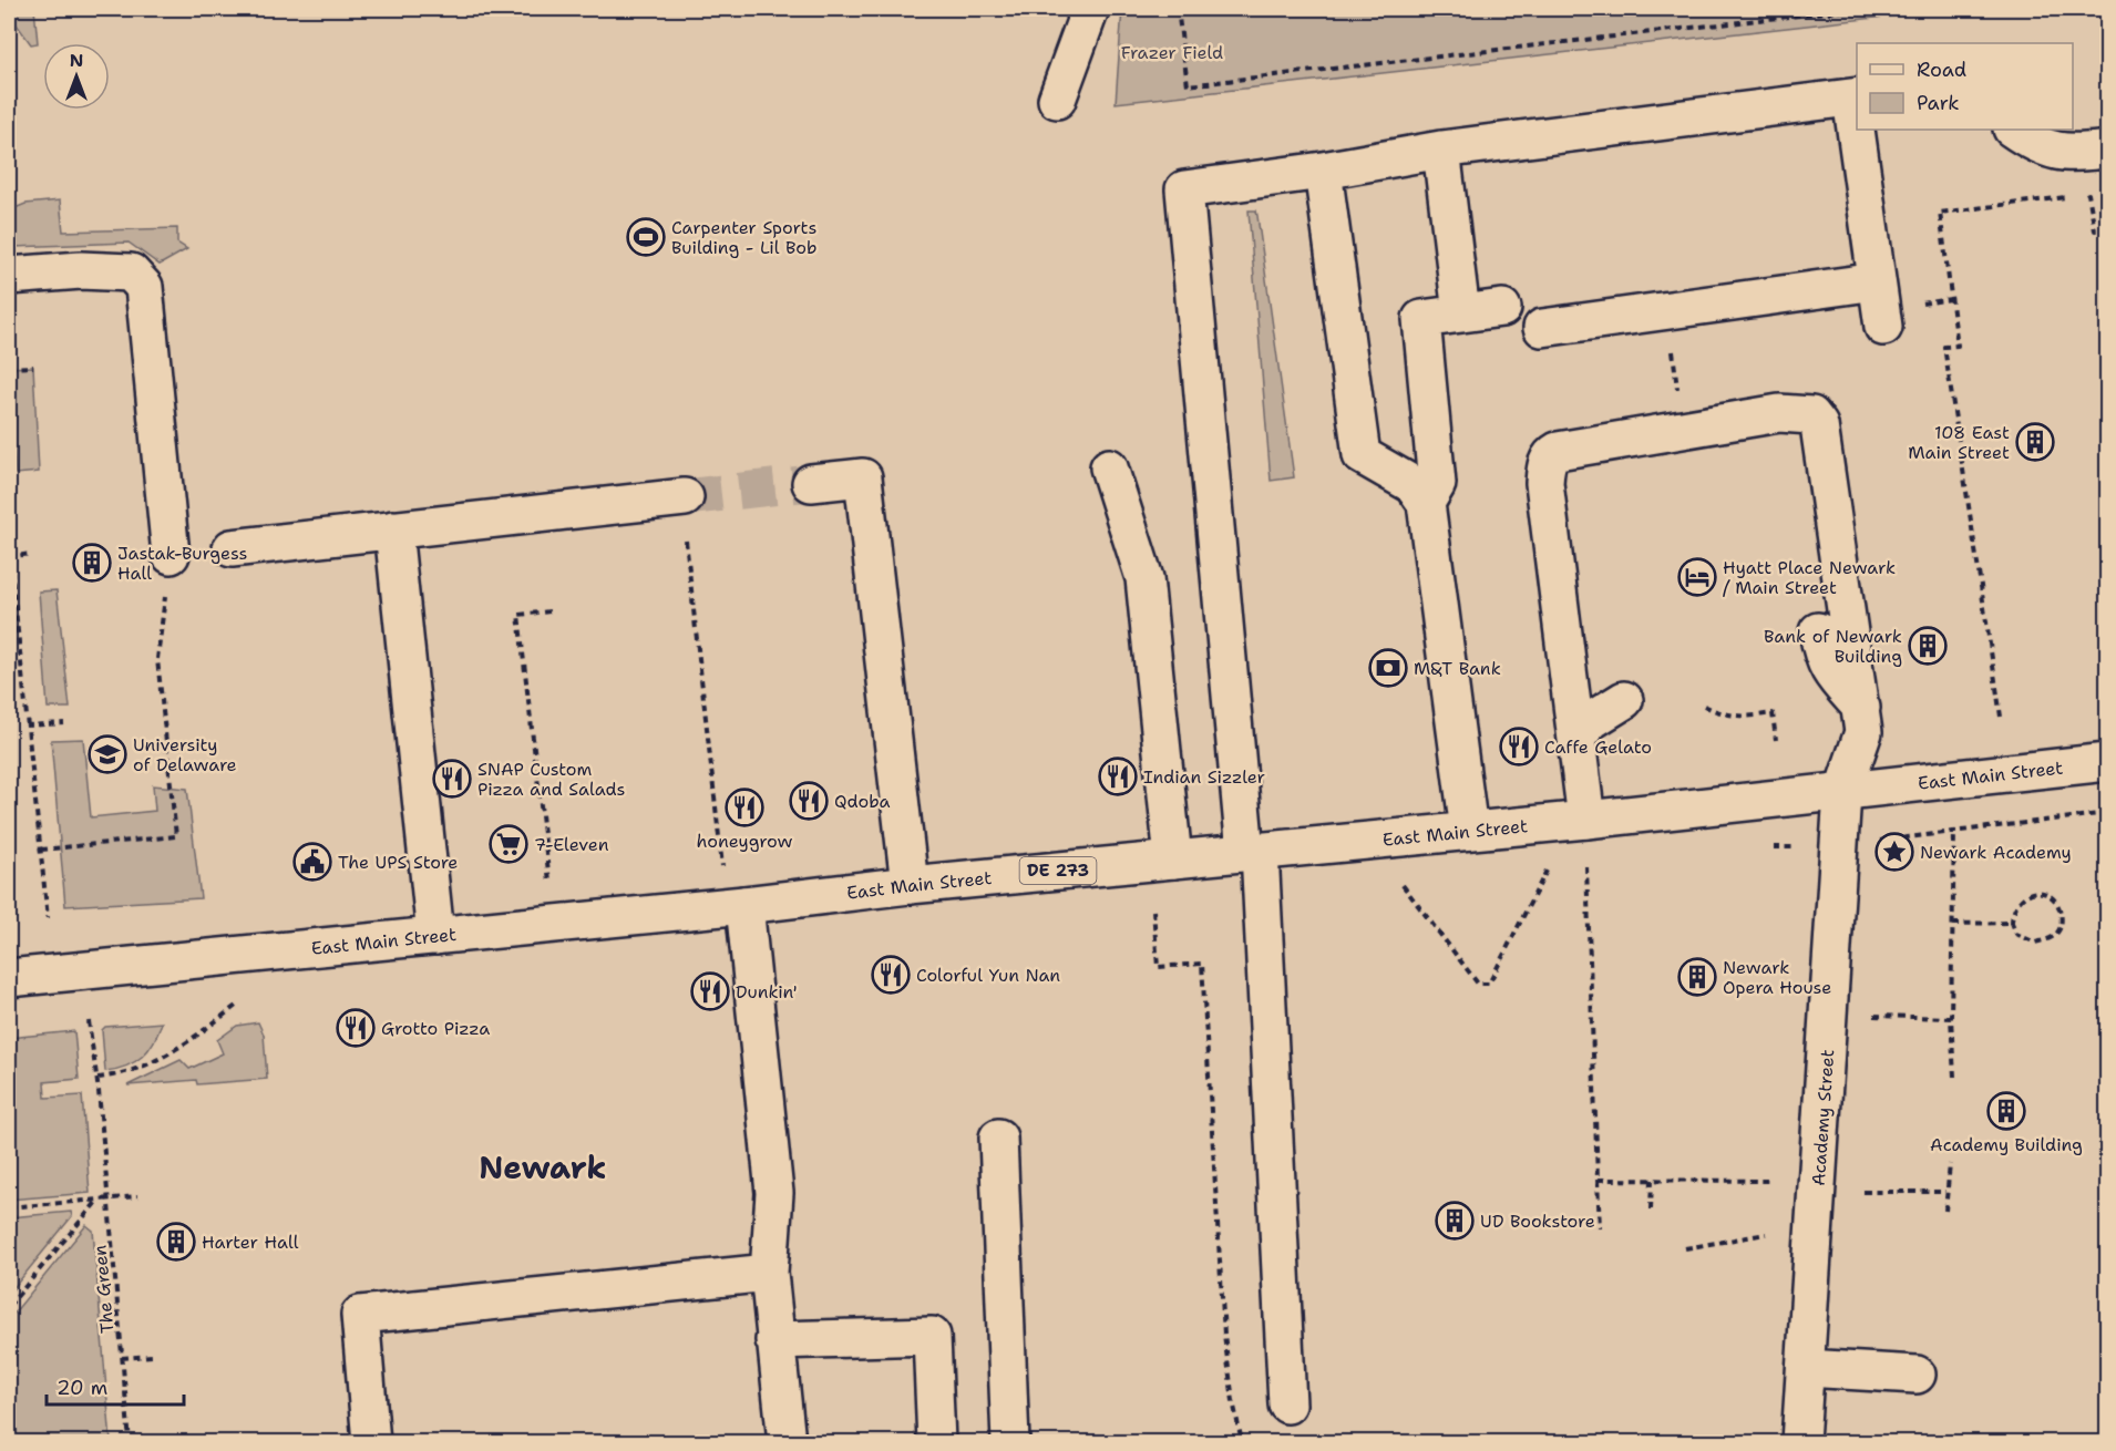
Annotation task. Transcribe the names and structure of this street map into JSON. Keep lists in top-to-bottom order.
{
  "streets": {
    "main road": ["East Main Street", "DE 273", "Academy Street"],
    "path": ["The Green"]
  },
  "crossings": [
    ["East Main Street", "Academy Street"]
  ],
  "districts": ["Newark"],
  "parks": ["Frazer Field"],
  "places": {
    "sports": ["Carpenter Sports Building - Lil Bob"],
    "building": [
      "108 East Main Street",
      "Jastak-Burgess Hall",
      "Bank of Newark Building",
      "Newark Opera House",
      "Academy Building",
      "UD Bookstore",
      "Harter Hall"
    ],
    "hotel": ["Hyatt Place Newark / Main Street"],
    "bank": ["M&T Bank"],
    "restaurant": [
      "Caffe Gelato",
      "Indian Sizzler",
      "SNAP Custom Pizza and Salads",
      "Qdoba",
      "honeygrow",
      "Colorful Yun Nan",
      "Dunkin'",
      "Grotto Pizza"
    ],
    "school or university": ["University of Delaware"],
    "supermarket": ["7-Eleven"],
    "place": ["Newark Academy"],
    "public building": ["The UPS Store"]
  },
  "legend": ["Road", "Park"],
  "scale_bar": "20 m",
  "north": "top"
}
